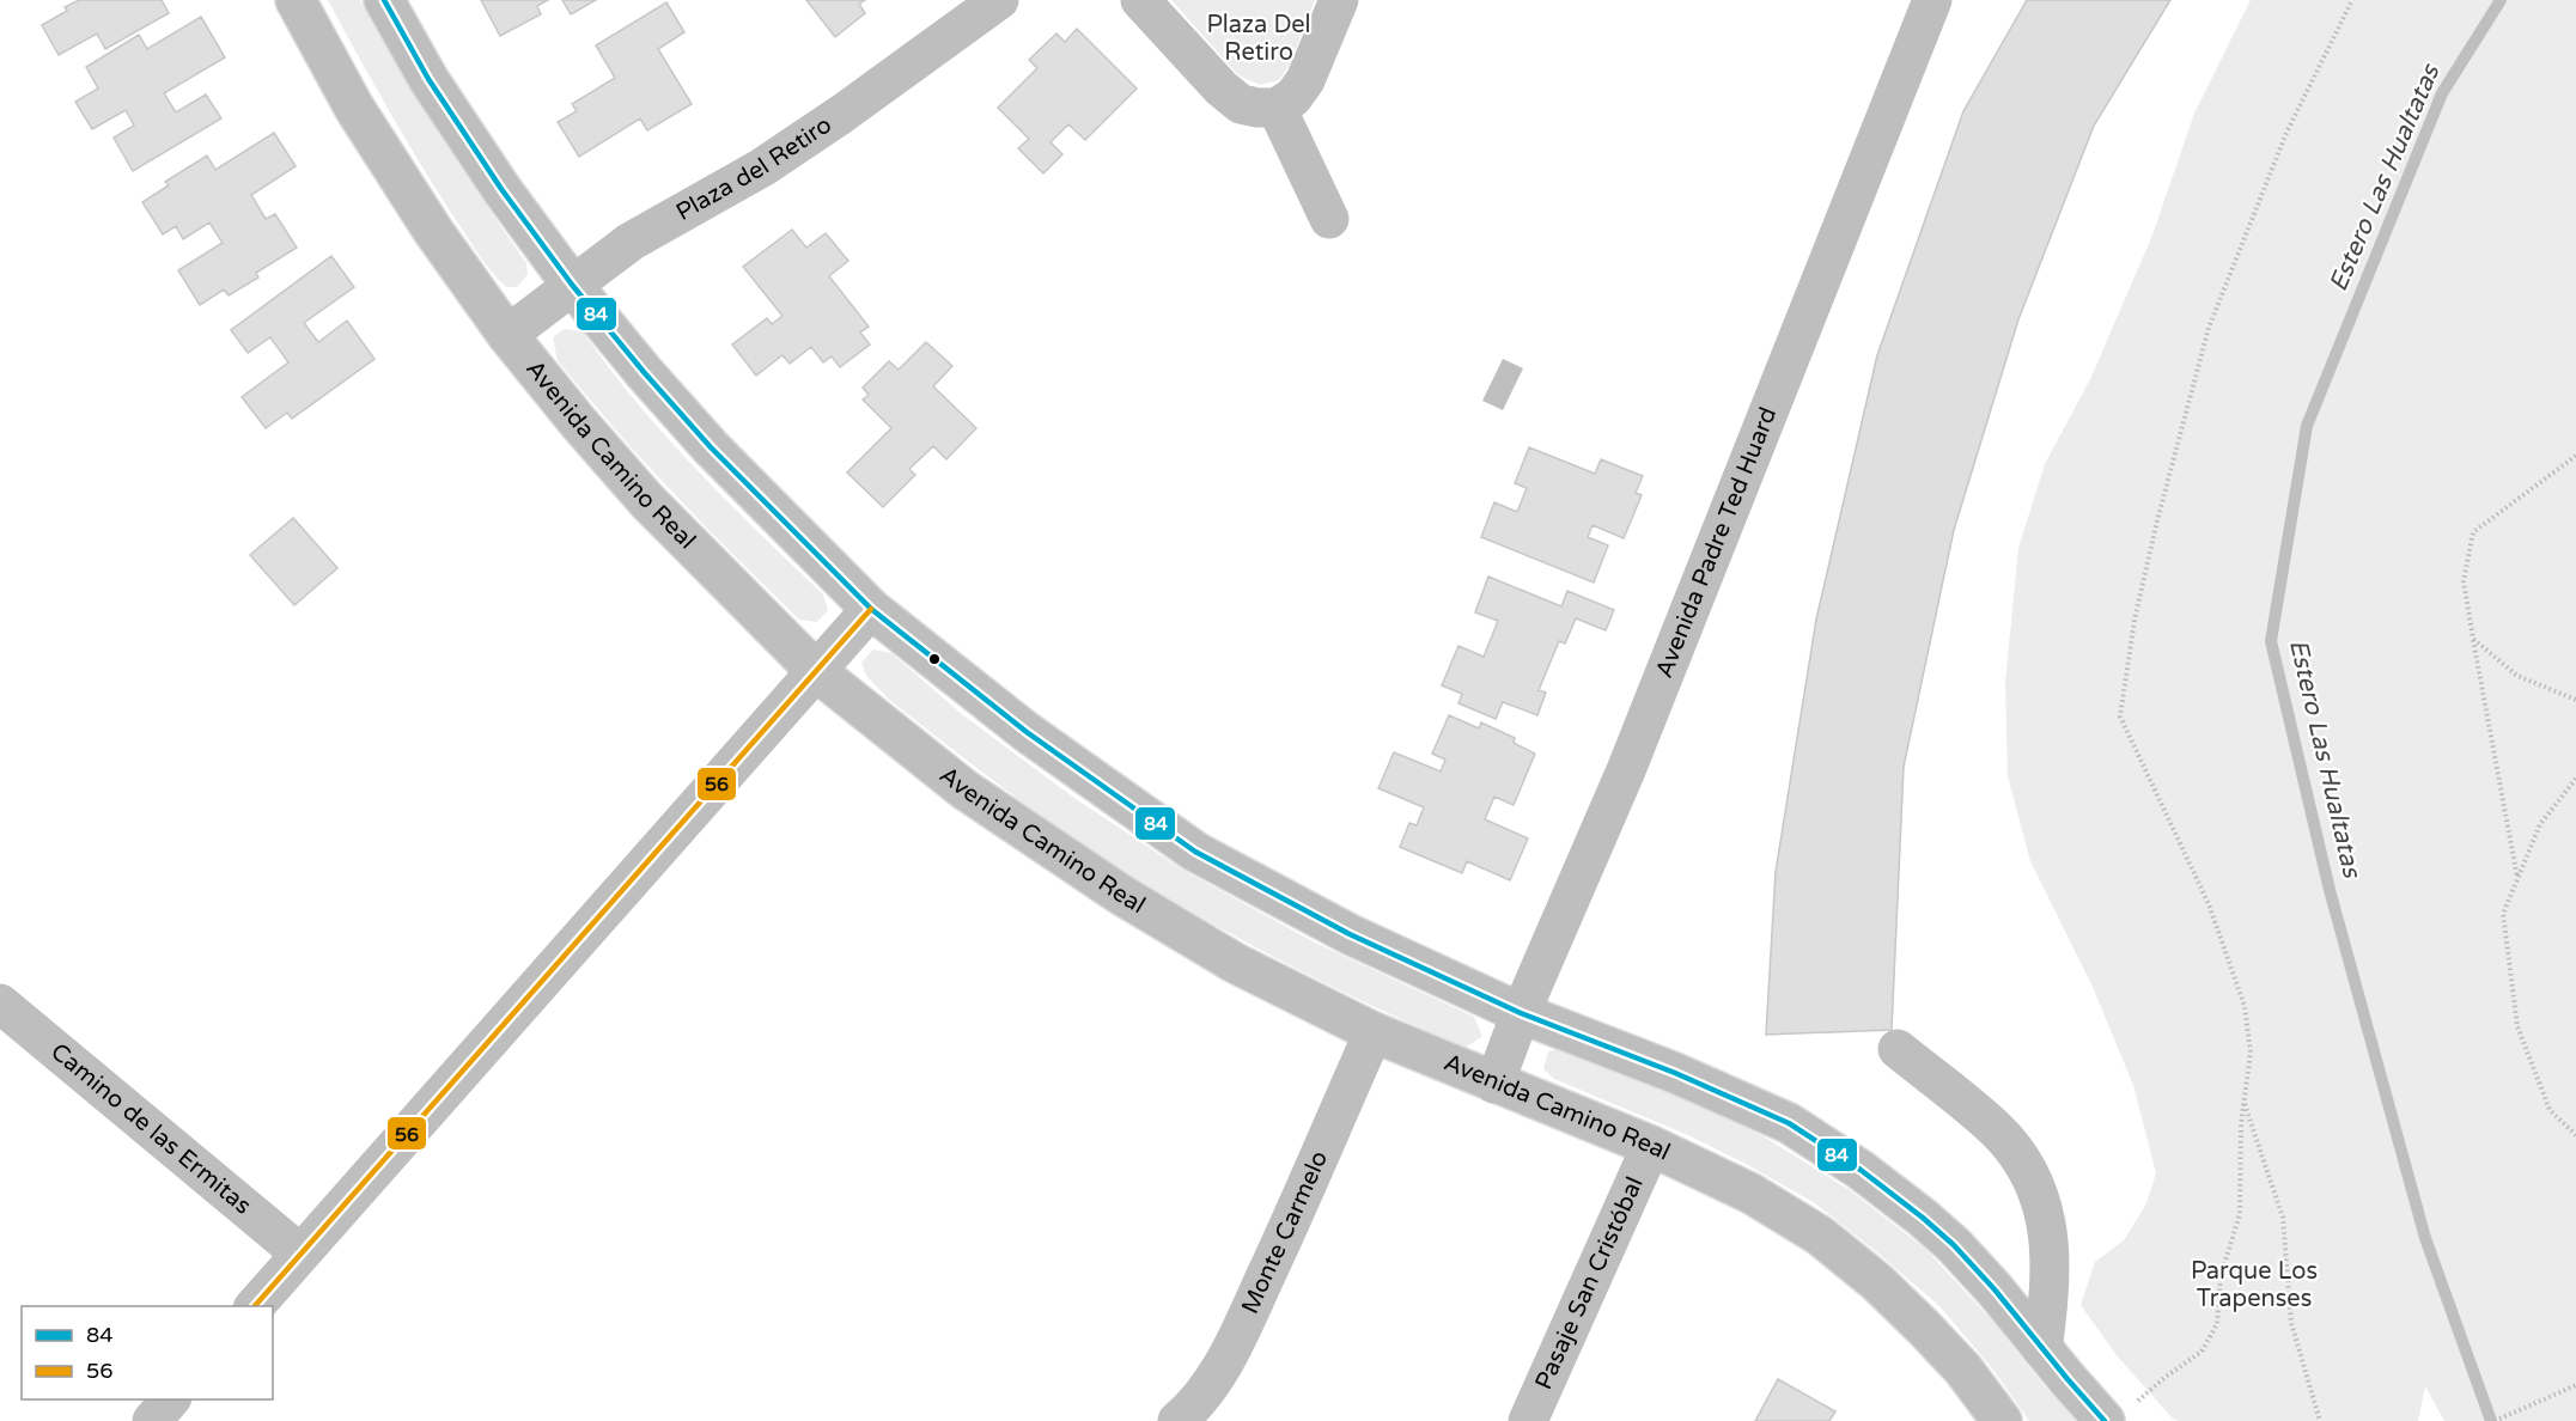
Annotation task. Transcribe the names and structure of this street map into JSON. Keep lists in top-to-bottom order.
{
  "streets": {
    "main road": [
      "Plaza del Retiro",
      "Avenida Camino Real",
      "Avenida Padre Ted Huard",
      "Camino de las Ermitas",
      "Monte Carmelo",
      "Pasaje San Cristóbal"
    ]
  },
  "crossings": [
    ["Plaza del Retiro", "Avenida Camino Real"],
    ["Avenida Camino Real", "Avenida Padre Ted Huard"],
    ["Avenida Camino Real", "Monte Carmelo"],
    ["Avenida Camino Real", "Pasaje San Cristóbal"]
  ],
  "water": ["Estero Las Hualtatas"],
  "parks": ["Plaza Del Retiro", "Parque Los Trapenses"],
  "lines": ["transit line 84", "transit line 56"],
  "legend": ["84", "56"]
}
